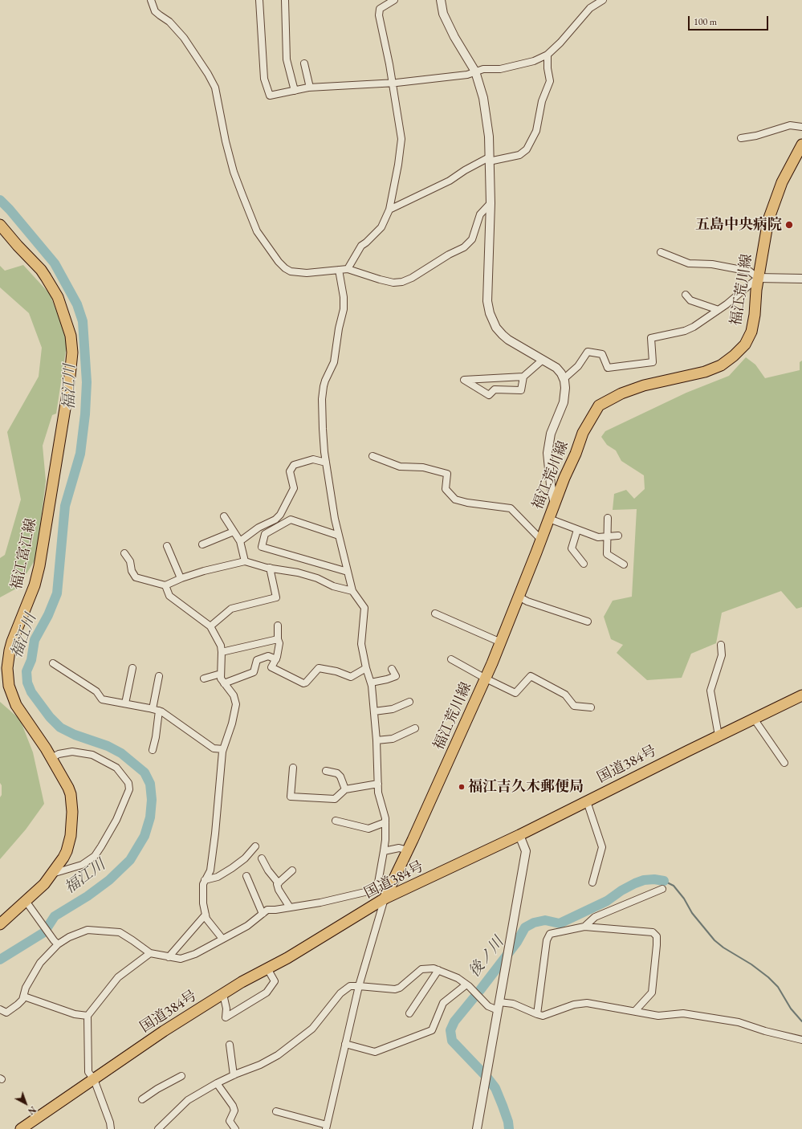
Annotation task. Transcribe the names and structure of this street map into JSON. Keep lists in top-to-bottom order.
{
  "streets": {
    "main road": ["福江荒川線", "福江富江線", "国道384号"]
  },
  "crossings": [
    ["福江荒川線", "国道384号"]
  ],
  "water": ["福江川", "後ノ川"],
  "places": ["五島中央病院", "福江吉久木郵便局"],
  "scale_bar": "100 m",
  "north": "bottom right"
}
